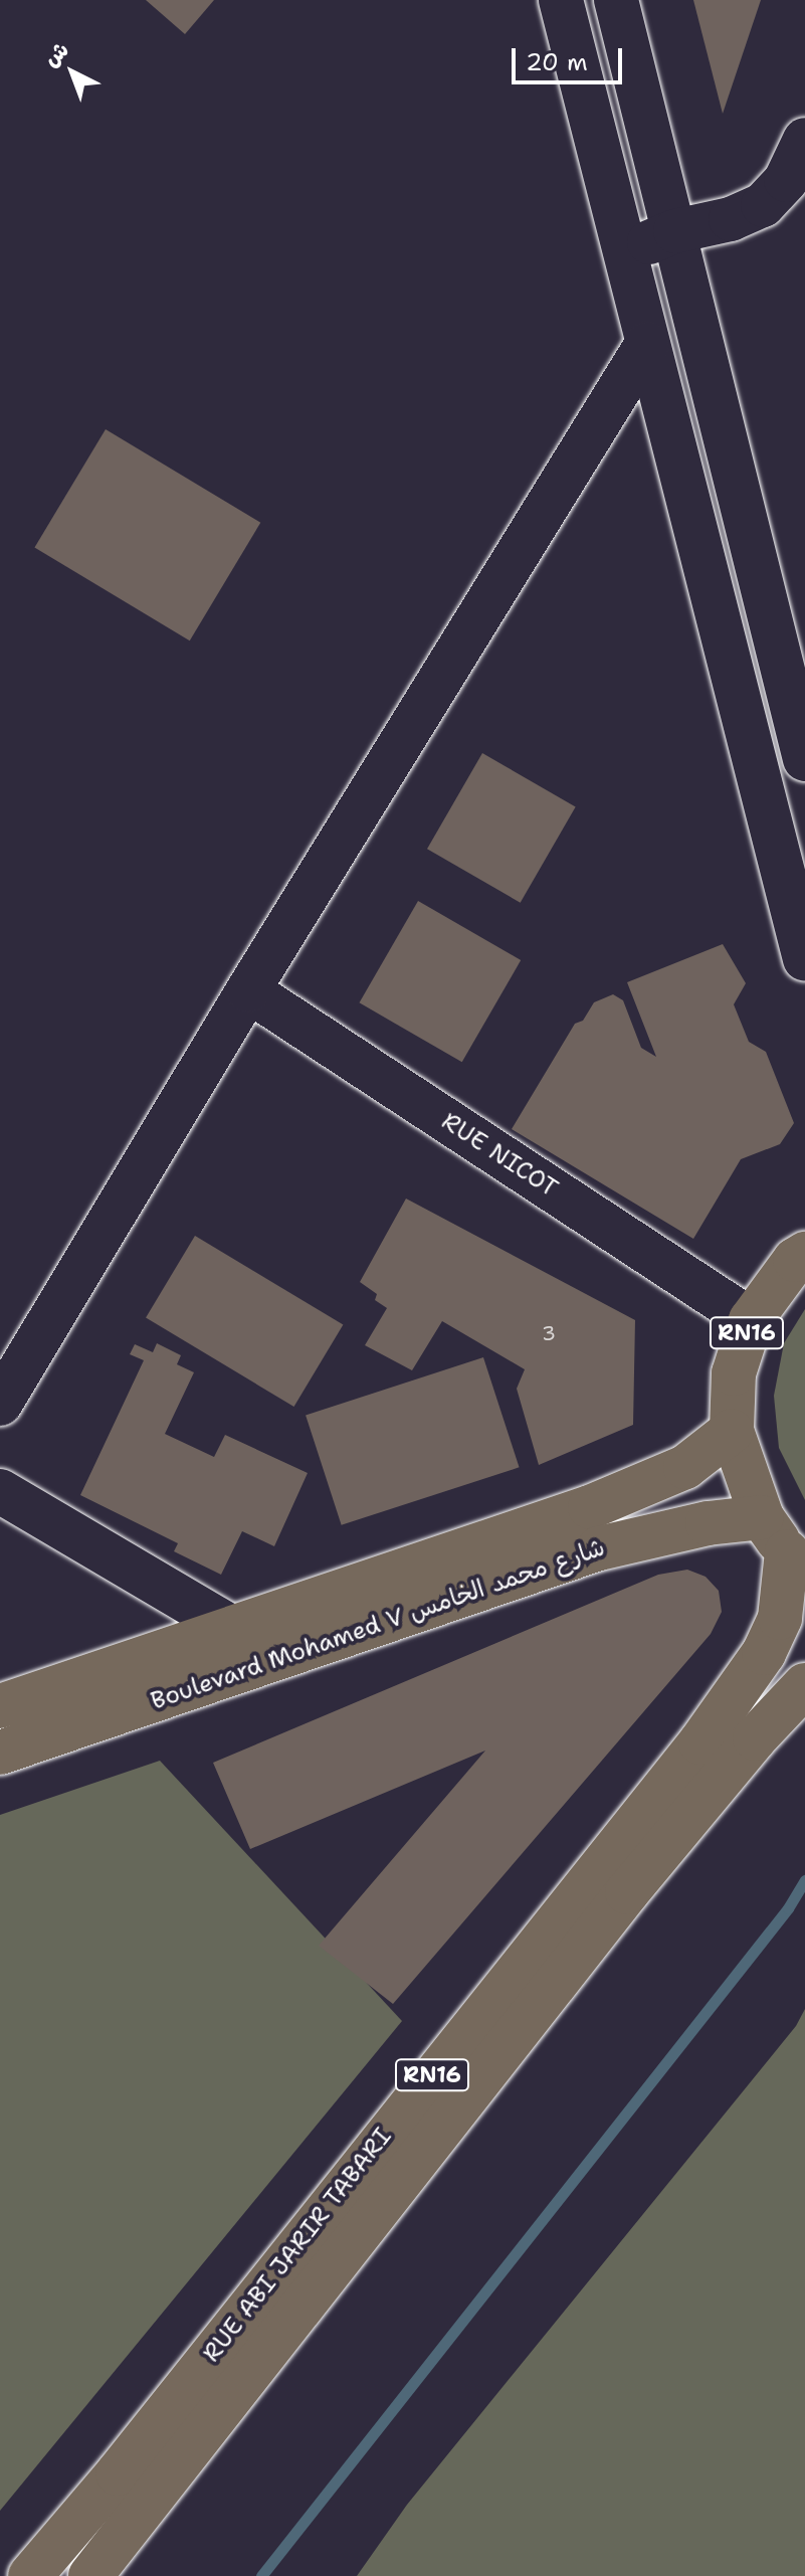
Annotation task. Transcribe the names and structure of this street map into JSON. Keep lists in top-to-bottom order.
{
  "streets": {
    "main road": ["RN16", "Boulevard Mohamed V شارع محمد الخامس", "RUE ABI JARIR TABARI"],
    "street": ["RUE NICOT"]
  },
  "crossings": [
    ["RUE NICOT", "RN16"],
    ["RN16", "Boulevard Mohamed V شارع محمد الخامس"],
    ["RN16", "RUE ABI JARIR TABARI"]
  ],
  "house_numbers": ["3"],
  "scale_bar": "20 m",
  "north": "top left"
}
